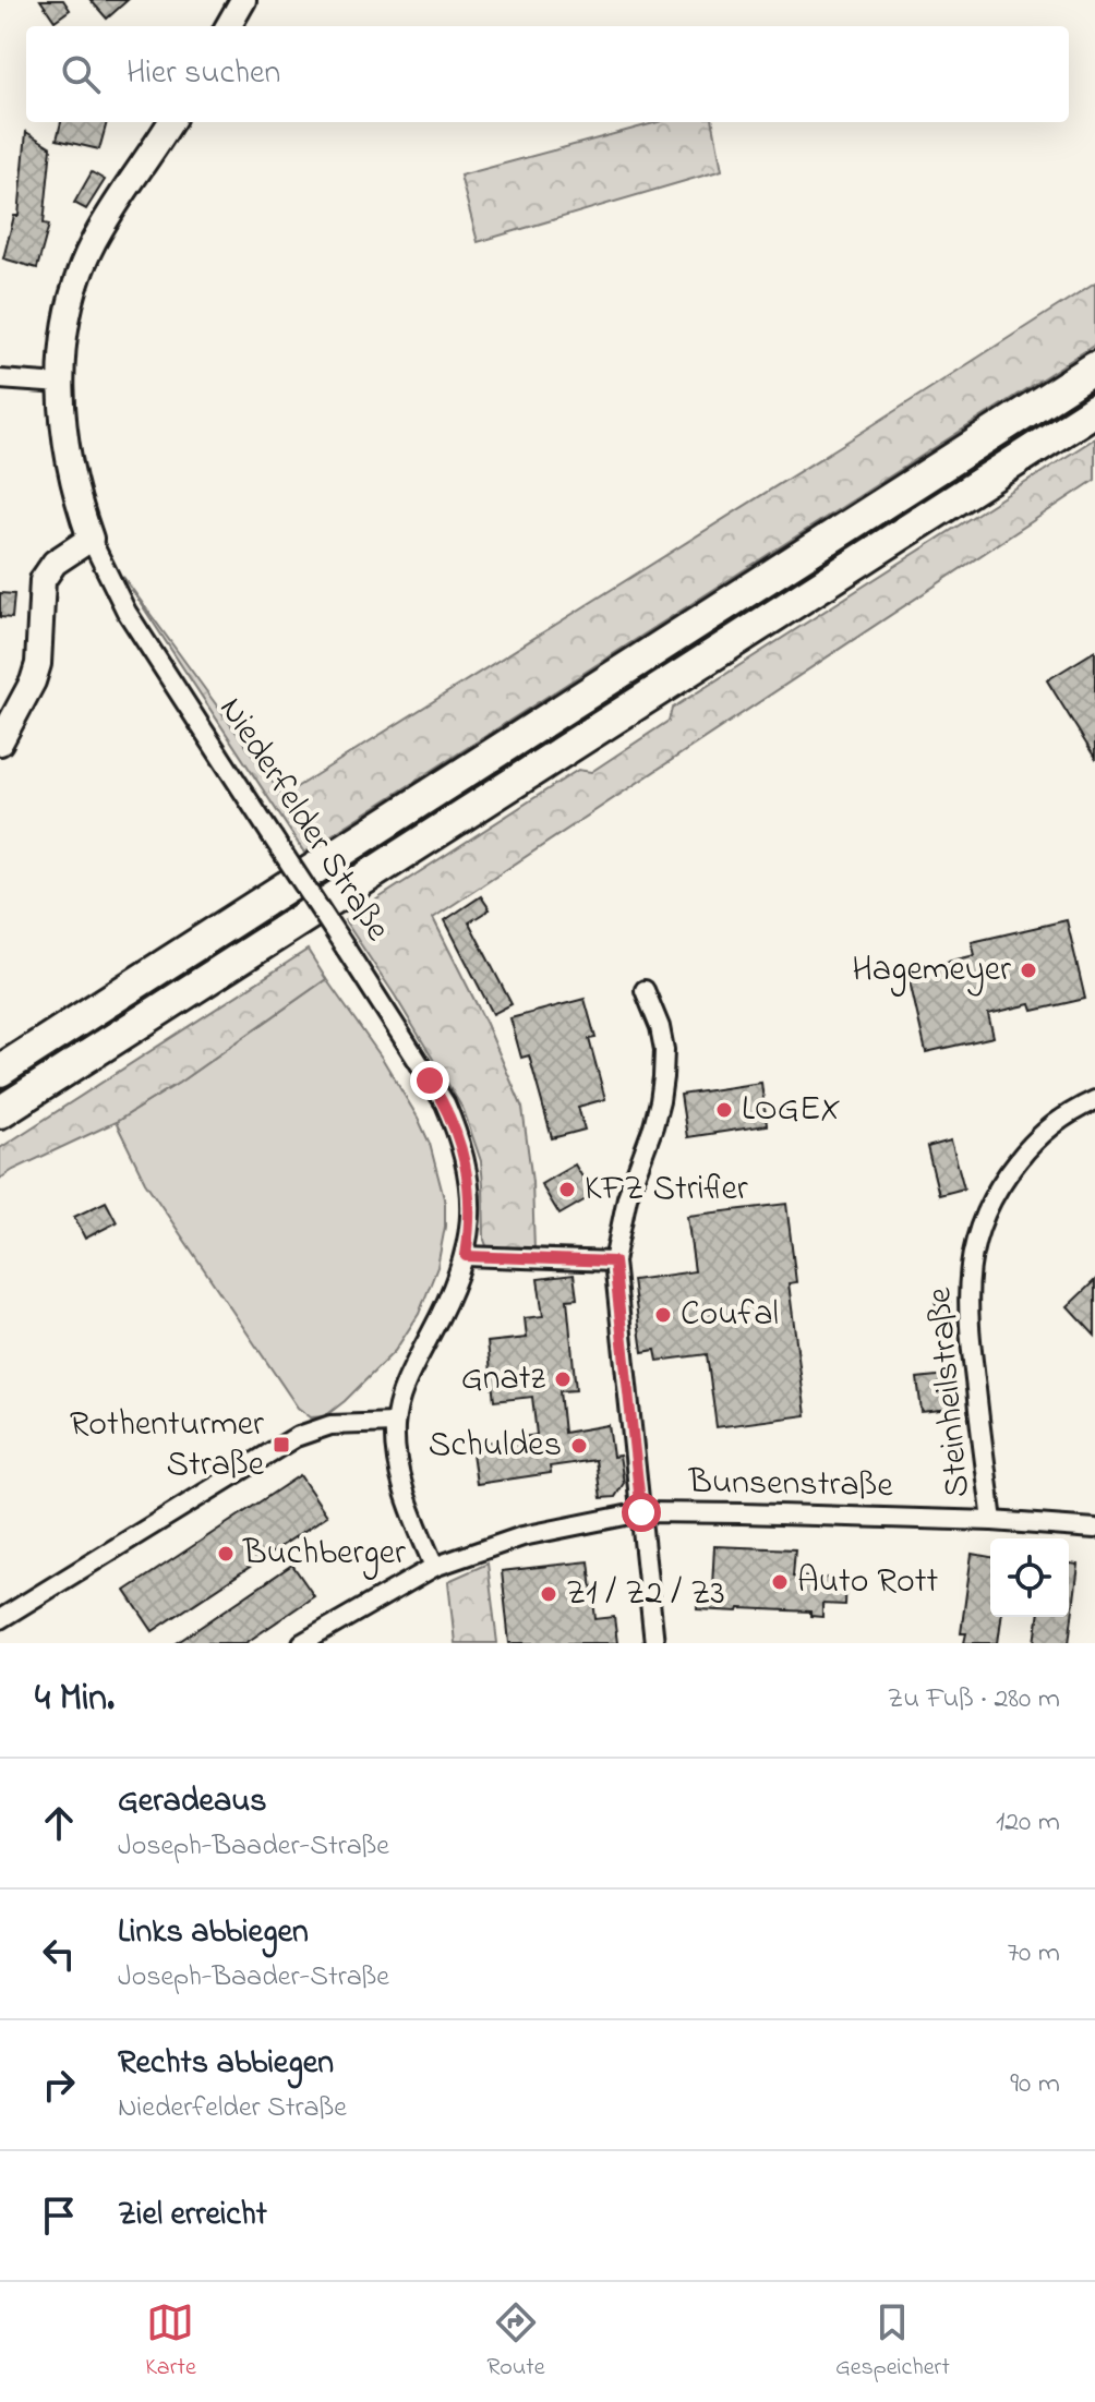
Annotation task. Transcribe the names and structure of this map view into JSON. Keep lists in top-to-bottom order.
{
  "streets": {
    "street": ["Niederfelder Straße", "Steinheilstraße", "Bunsenstraße"]
  },
  "crossings": [
    ["Niederfelder Straße", "Bunsenstraße"],
    ["Steinheilstraße", "Bunsenstraße"]
  ],
  "places": {
    "other": [
      "Hagemeyer",
      "LOGEX",
      "KFZ Strifler",
      "Coufal",
      "Gnatz",
      "Schuldes",
      "Buchberger",
      "Auto Rott",
      "Z1 / Z2 / Z3"
    ],
    "transit": ["Rothenturmer Straße"]
  },
  "page": {
    "search": "Hier suchen",
    "heading": ["4 Min.", "Zu Fuß · 280 m"],
    "list": [
      ["Geradeaus", "Joseph-Baader-Straße", "120 m"],
      ["Links abbiegen", "Joseph-Baader-Straße", "70 m"],
      ["Rechts abbiegen", "Niederfelder Straße", "90 m"],
      "Ziel erreicht"
    ],
    "nav": ["Karte", "Route", "Gespeichert"]
  }
}
